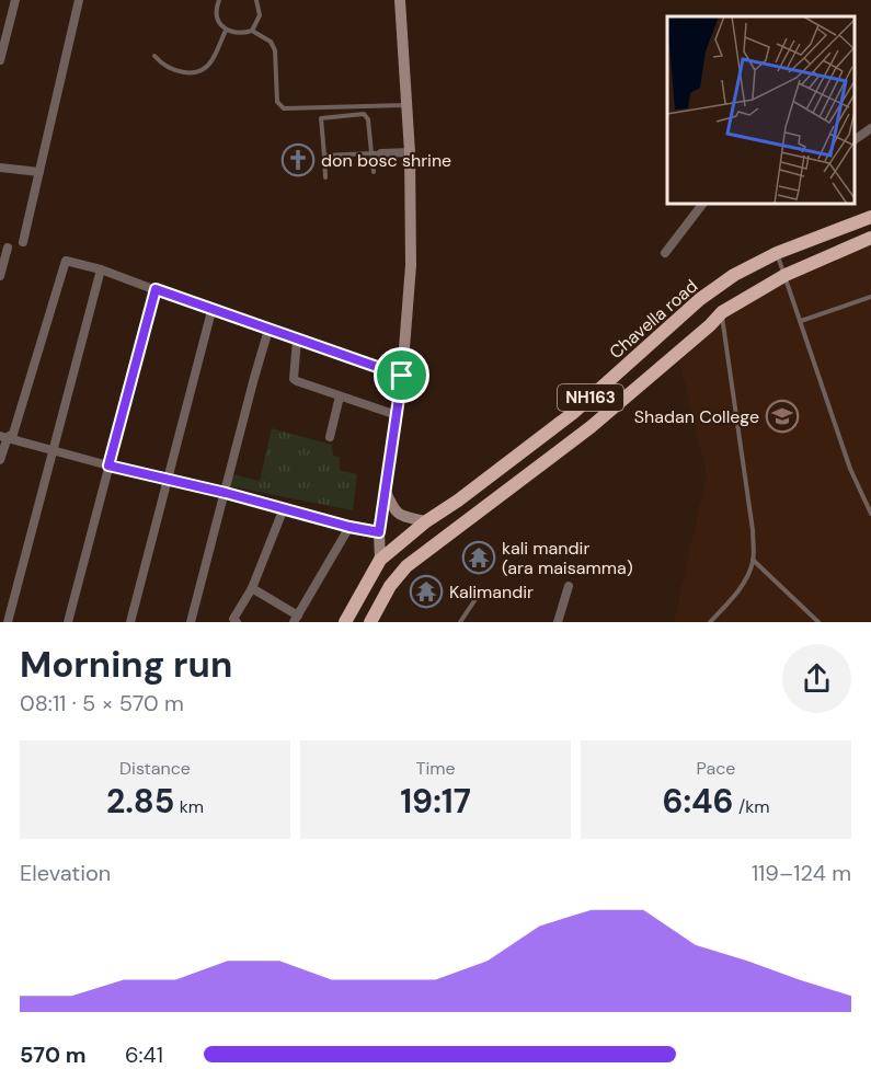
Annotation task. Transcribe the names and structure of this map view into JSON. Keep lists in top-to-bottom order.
{
  "streets": {
    "highway": ["Chavella road", "NH163"]
  },
  "places": {
    "church": ["don bosc shrine"],
    "school or university": ["Shadan College"],
    "temple": ["kali mandir (ara maisamma)", "Kalimandir"]
  },
  "page": {
    "heading": ["Morning run", "08:11 · 5 × 570 m"],
    "stats": [
      ["Distance", "2.85 km"],
      ["Time", "19:17"],
      ["Pace", "6:46 /km"]
    ],
    "chart": ["Elevation", "119–124 m"],
    "list": [
      {
        "name": "570 m",
        "note": "6:41"
      }
    ]
  }
}
